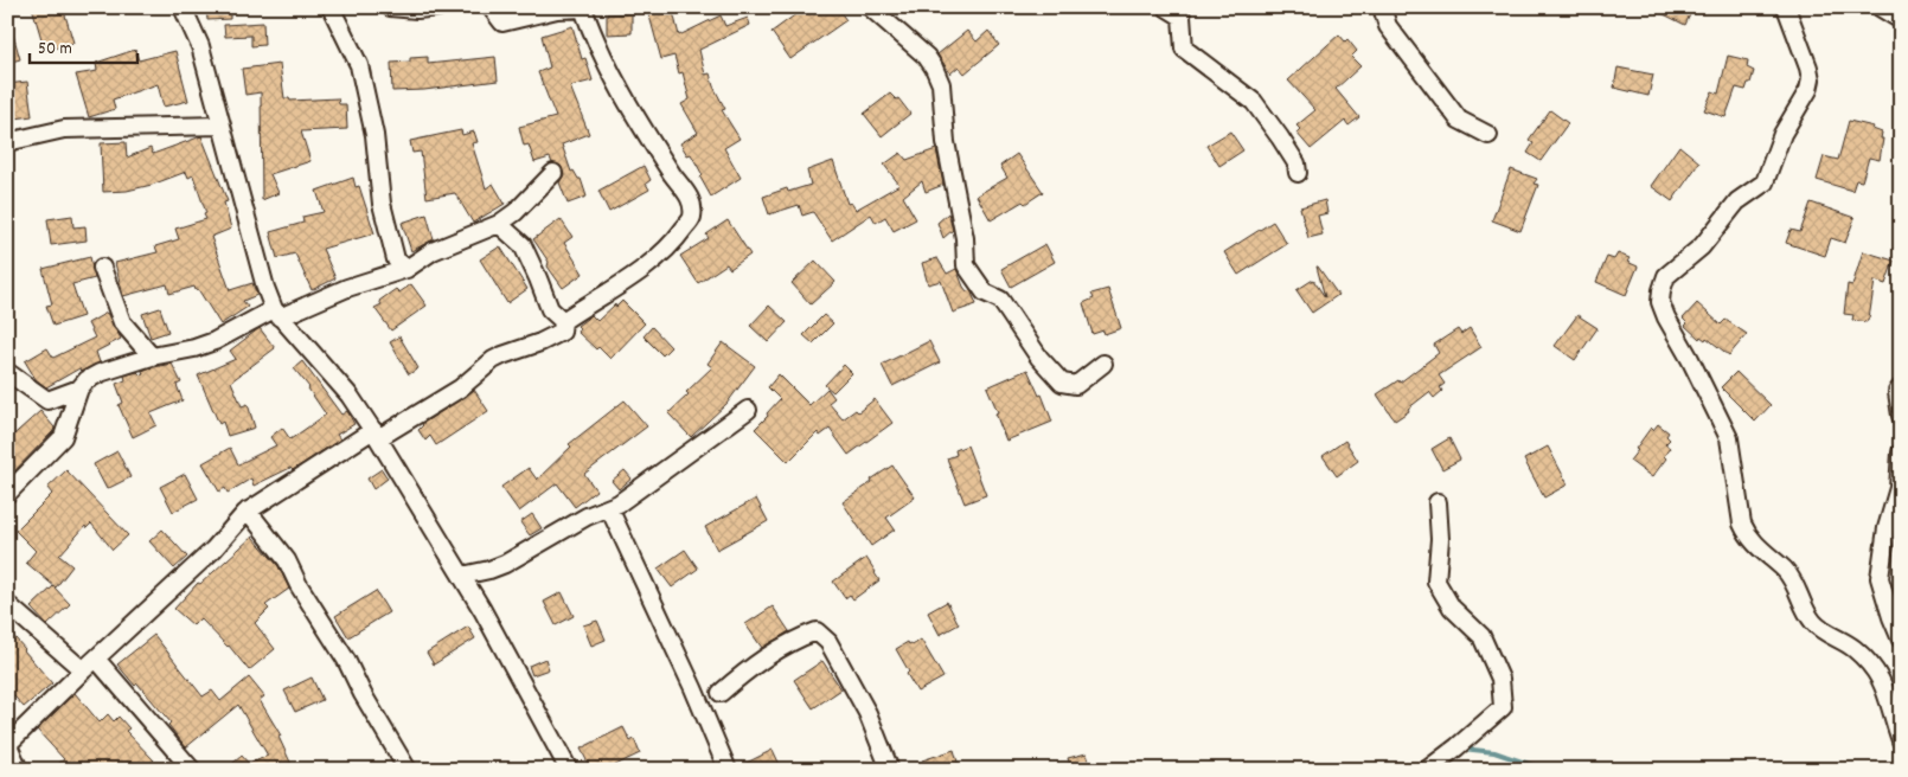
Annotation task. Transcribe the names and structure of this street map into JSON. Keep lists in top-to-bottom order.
{
  "scale_bar": "50 m"
}
